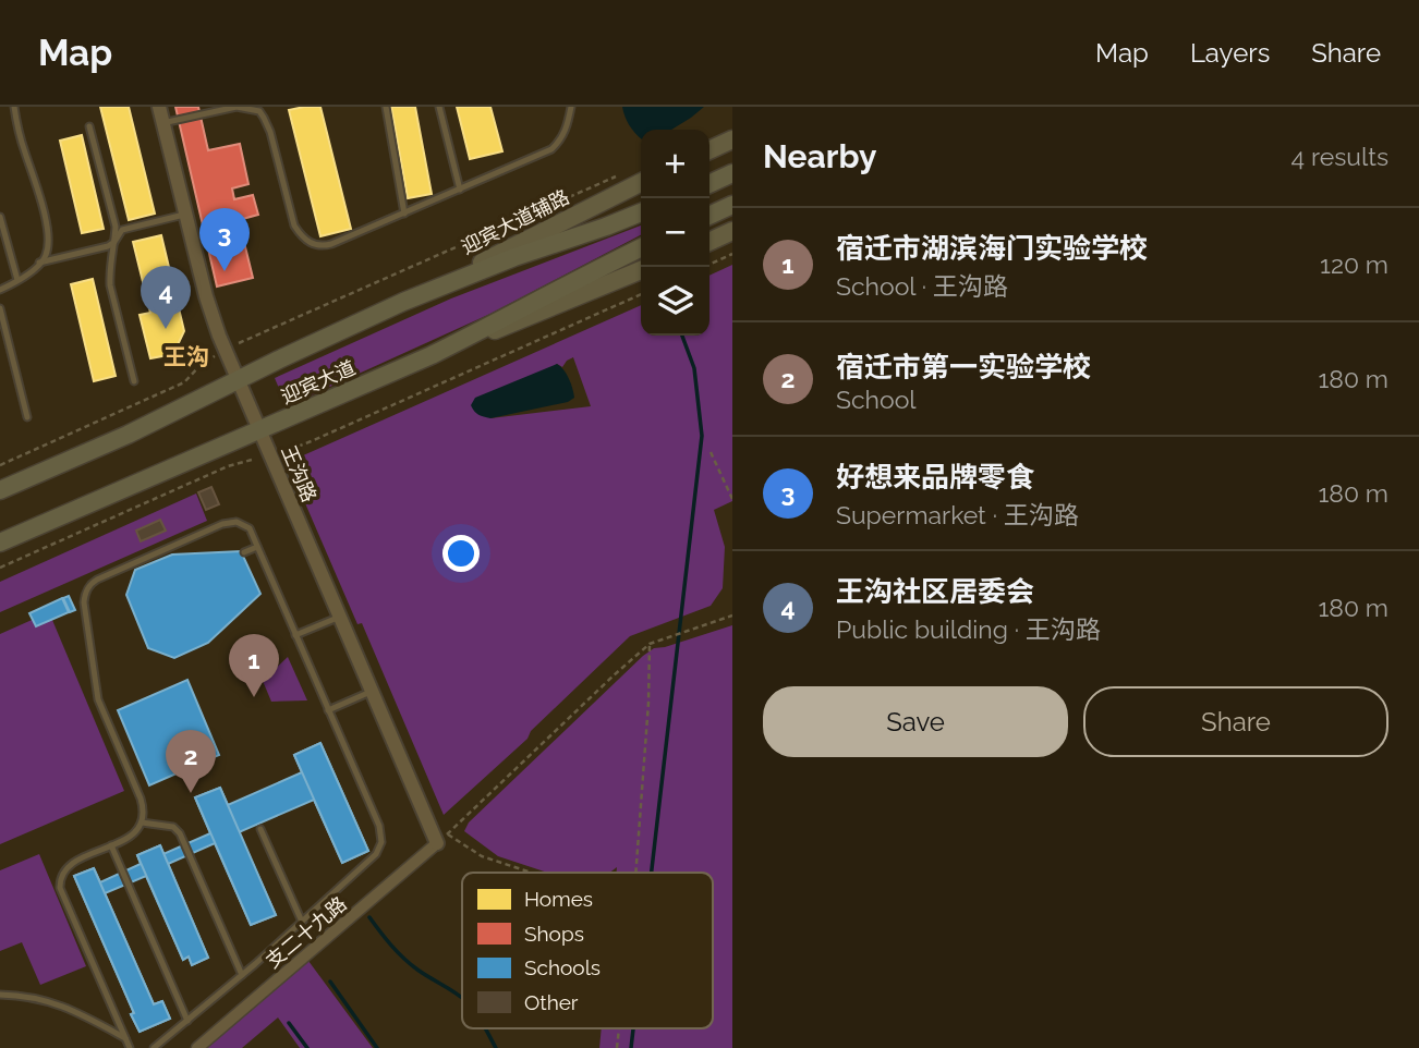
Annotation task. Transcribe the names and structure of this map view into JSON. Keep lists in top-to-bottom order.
{
  "streets": {
    "highway": ["迎宾大道"],
    "main road": ["迎宾大道辅路"],
    "street": ["王沟路", "支二十九路"]
  },
  "crossings": [
    ["迎宾大道辅路", "迎宾大道"],
    ["迎宾大道", "王沟路"],
    ["王沟路", "支二十九路"]
  ],
  "districts": ["王沟"],
  "legend": [
    "Homes",
    "Shops",
    "Schools",
    "Other"
  ],
  "page": {
    "header": "Map",
    "nav": ["Map", "Layers", "Share"],
    "heading": ["Nearby", "4 results"],
    "map_buttons": ["+", "−"],
    "list": [
      {
        "mark": "1",
        "name": "宿迁市湖滨海门实验学校",
        "note": "School · 王沟路",
        "value": "120 m"
      },
      {
        "mark": "2",
        "name": "宿迁市第一实验学校",
        "note": "School",
        "value": "180 m"
      },
      {
        "mark": "3",
        "name": "好想来品牌零食",
        "note": "Supermarket · 王沟路",
        "value": "180 m"
      },
      {
        "mark": "4",
        "name": "王沟社区居委会",
        "note": "Public building · 王沟路",
        "value": "180 m"
      }
    ],
    "pins": [
      "3",
      "4",
      "1",
      "2"
    ],
    "buttons": ["Save", "Share"]
  }
}
